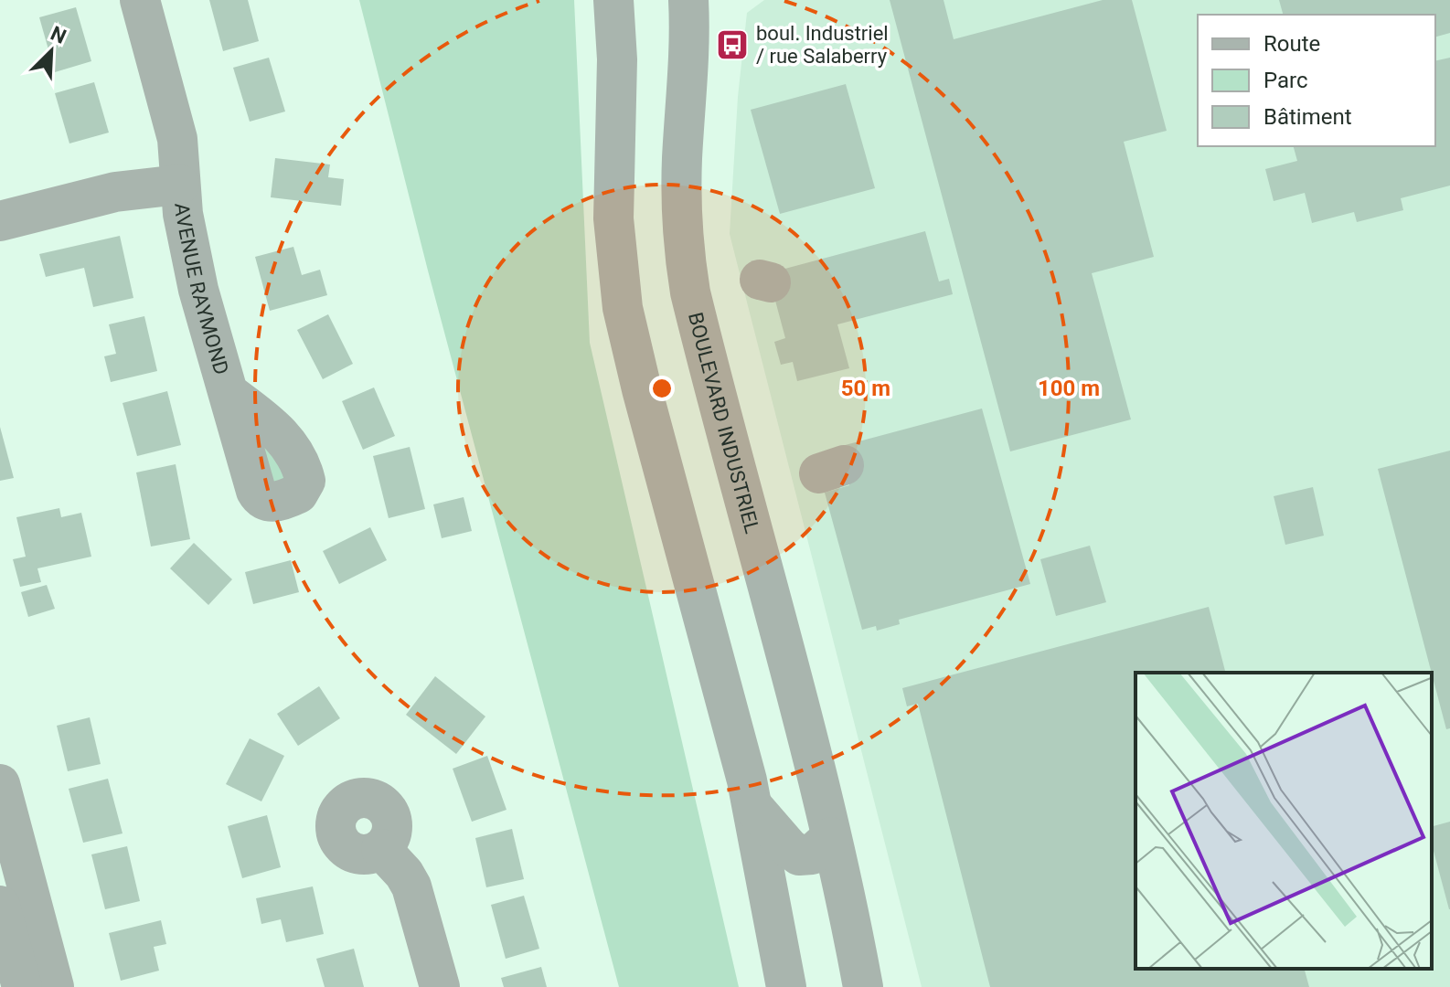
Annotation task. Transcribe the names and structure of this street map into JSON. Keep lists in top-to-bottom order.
{
  "streets": {
    "street": ["AVENUE RAYMOND", "BOULEVARD INDUSTRIEL"]
  },
  "places": {
    "bus stop": ["boul. Industriel / rue Salaberry"]
  },
  "legend": ["Route", "Parc", "Bâtiment"],
  "north": "top right",
  "rings": ["50 m", "100 m"]
}
